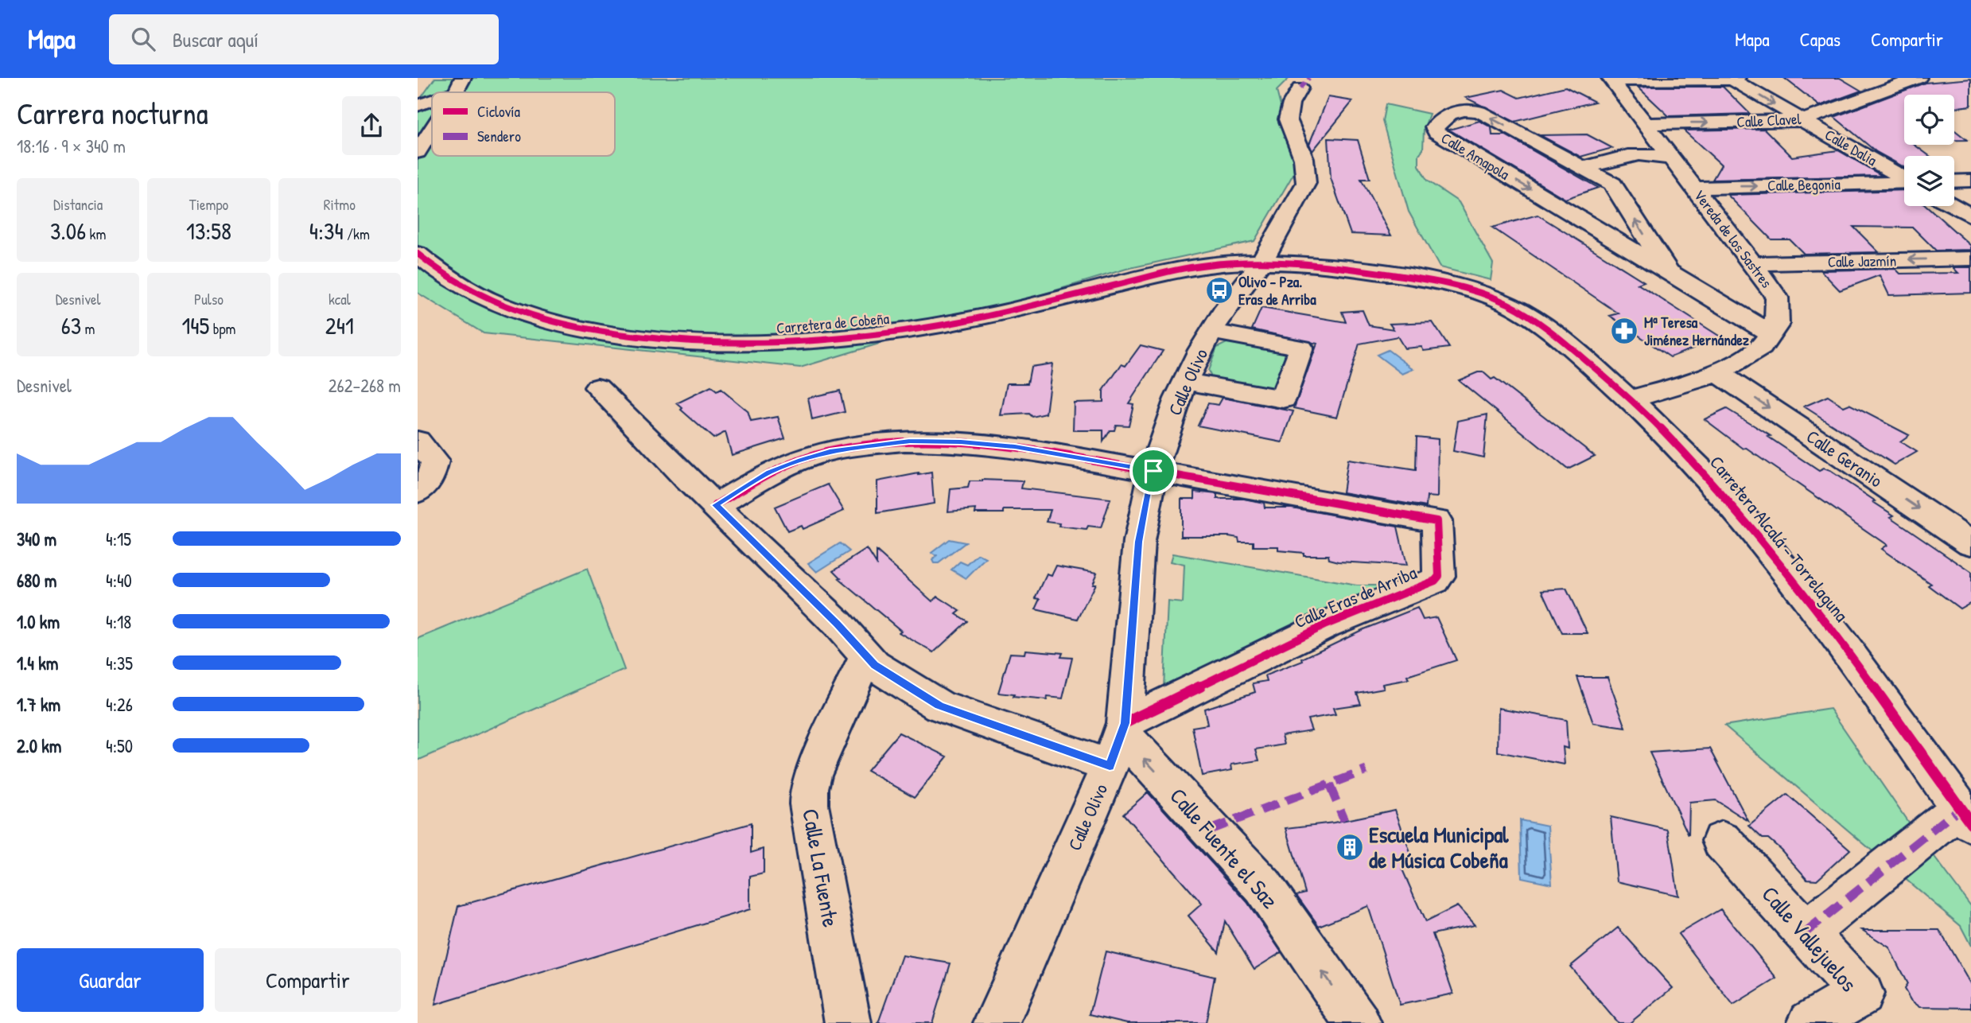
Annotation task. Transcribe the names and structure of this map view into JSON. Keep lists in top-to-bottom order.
{
  "streets": {
    "street": [
      "Calle Clavel",
      "Calle Dalia",
      "Calle Amapola",
      "Calle Begonia",
      "Vereda de los Sastres",
      "Calle Jazmín",
      "Carretera de Cobeña",
      "Calle Olivo",
      "Calle Geranio",
      "Carretera Alcalá - Torrelaguna",
      "Calle Eras de Arriba",
      "Calle Fuente el Saz",
      "Calle La Fuente",
      "Calle Vallejuelos"
    ]
  },
  "crossings": [
    ["Calle Clavel", "Calle Dalia"],
    ["Calle Clavel", "Vereda de los Sastres"],
    ["Calle Amapola", "Vereda de los Sastres"],
    ["Calle Begonia", "Vereda de los Sastres"],
    ["Vereda de los Sastres", "Calle Jazmín"],
    ["Carretera de Cobeña", "Calle Olivo"],
    ["Carretera de Cobeña", "Carretera Alcalá - Torrelaguna"],
    ["Calle Olivo", "Carretera Alcalá - Torrelaguna"],
    ["Calle Olivo", "Calle Eras de Arriba"],
    ["Calle Olivo", "Calle Fuente el Saz"],
    ["Calle Eras de Arriba", "Calle Fuente el Saz"]
  ],
  "one_way": [
    "Calle Dalia",
    "Calle Begonia",
    "Calle Jazmín",
    "Calle Geranio",
    "Calle Fuente el Saz"
  ],
  "places": {
    "bus stop": ["Olivo - Pza. Eras de Arriba"],
    "pharmacy": ["Mª Teresa Jiménez Hernández"],
    "building": ["Escuela Municipal de Música Cobeña"]
  },
  "legend": ["Ciclovía", "Sendero"],
  "page": {
    "header": "Mapa",
    "search": "Buscar aquí",
    "nav": ["Mapa", "Capas", "Compartir"],
    "heading": ["Carrera nocturna", "18:16 · 9 × 340 m"],
    "stats": [
      ["Distancia", "3.06 km"],
      ["Tiempo", "13:58"],
      ["Ritmo", "4:34 /km"],
      ["Desnivel", "63 m"],
      ["Pulso", "145 bpm"],
      ["kcal", "241"]
    ],
    "chart": ["Desnivel", "262–268 m"],
    "list": [
      {
        "name": "340 m",
        "note": "4:15"
      },
      {
        "name": "680 m",
        "note": "4:40"
      },
      {
        "name": "1.0 km",
        "note": "4:18"
      },
      {
        "name": "1.4 km",
        "note": "4:35"
      },
      {
        "name": "1.7 km",
        "note": "4:26"
      },
      {
        "name": "2.0 km",
        "note": "4:50"
      }
    ],
    "buttons": ["Guardar", "Compartir"]
  }
}
